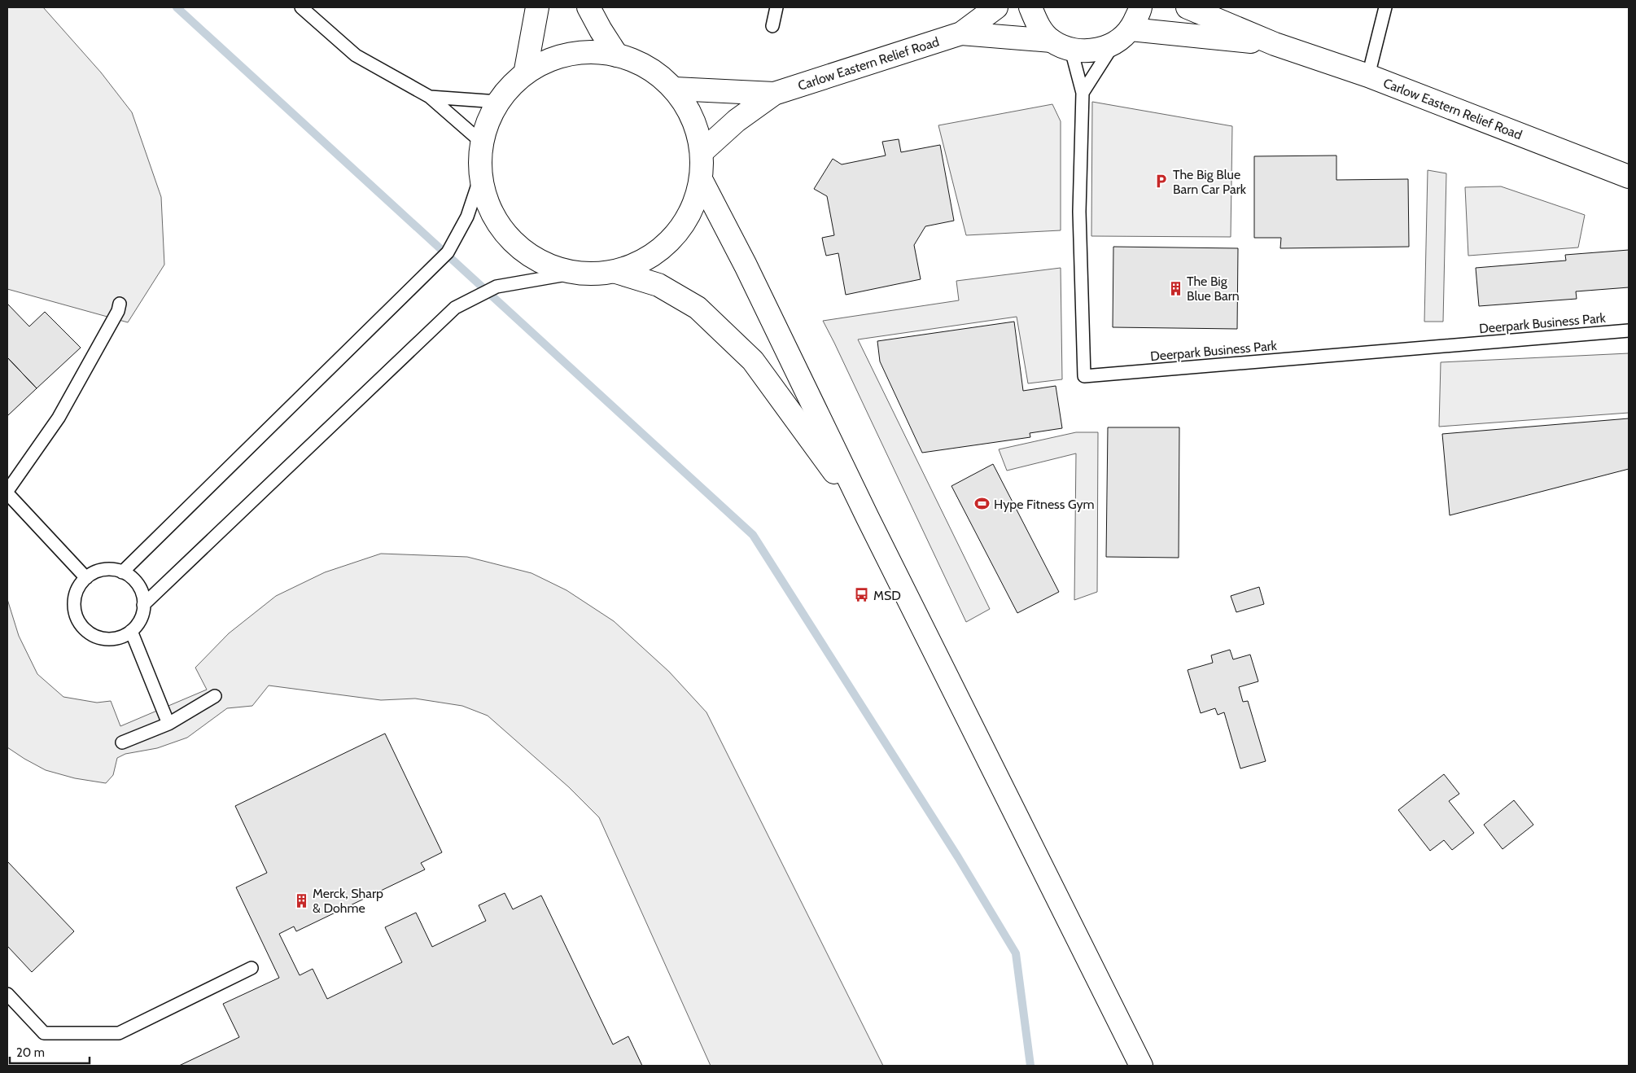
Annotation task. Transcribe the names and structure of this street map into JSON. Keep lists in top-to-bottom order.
{
  "streets": {
    "main road": ["Carlow Eastern Relief Road"],
    "lane": ["Deerpark Business Park"]
  },
  "places": {
    "parking": ["The Big Blue Barn Car Park"],
    "building": ["The Big Blue Barn", "Merck, Sharp & Dohme"],
    "sports": ["Hype Fitness Gym"],
    "bus stop": ["MSD"]
  },
  "scale_bar": "20 m"
}
